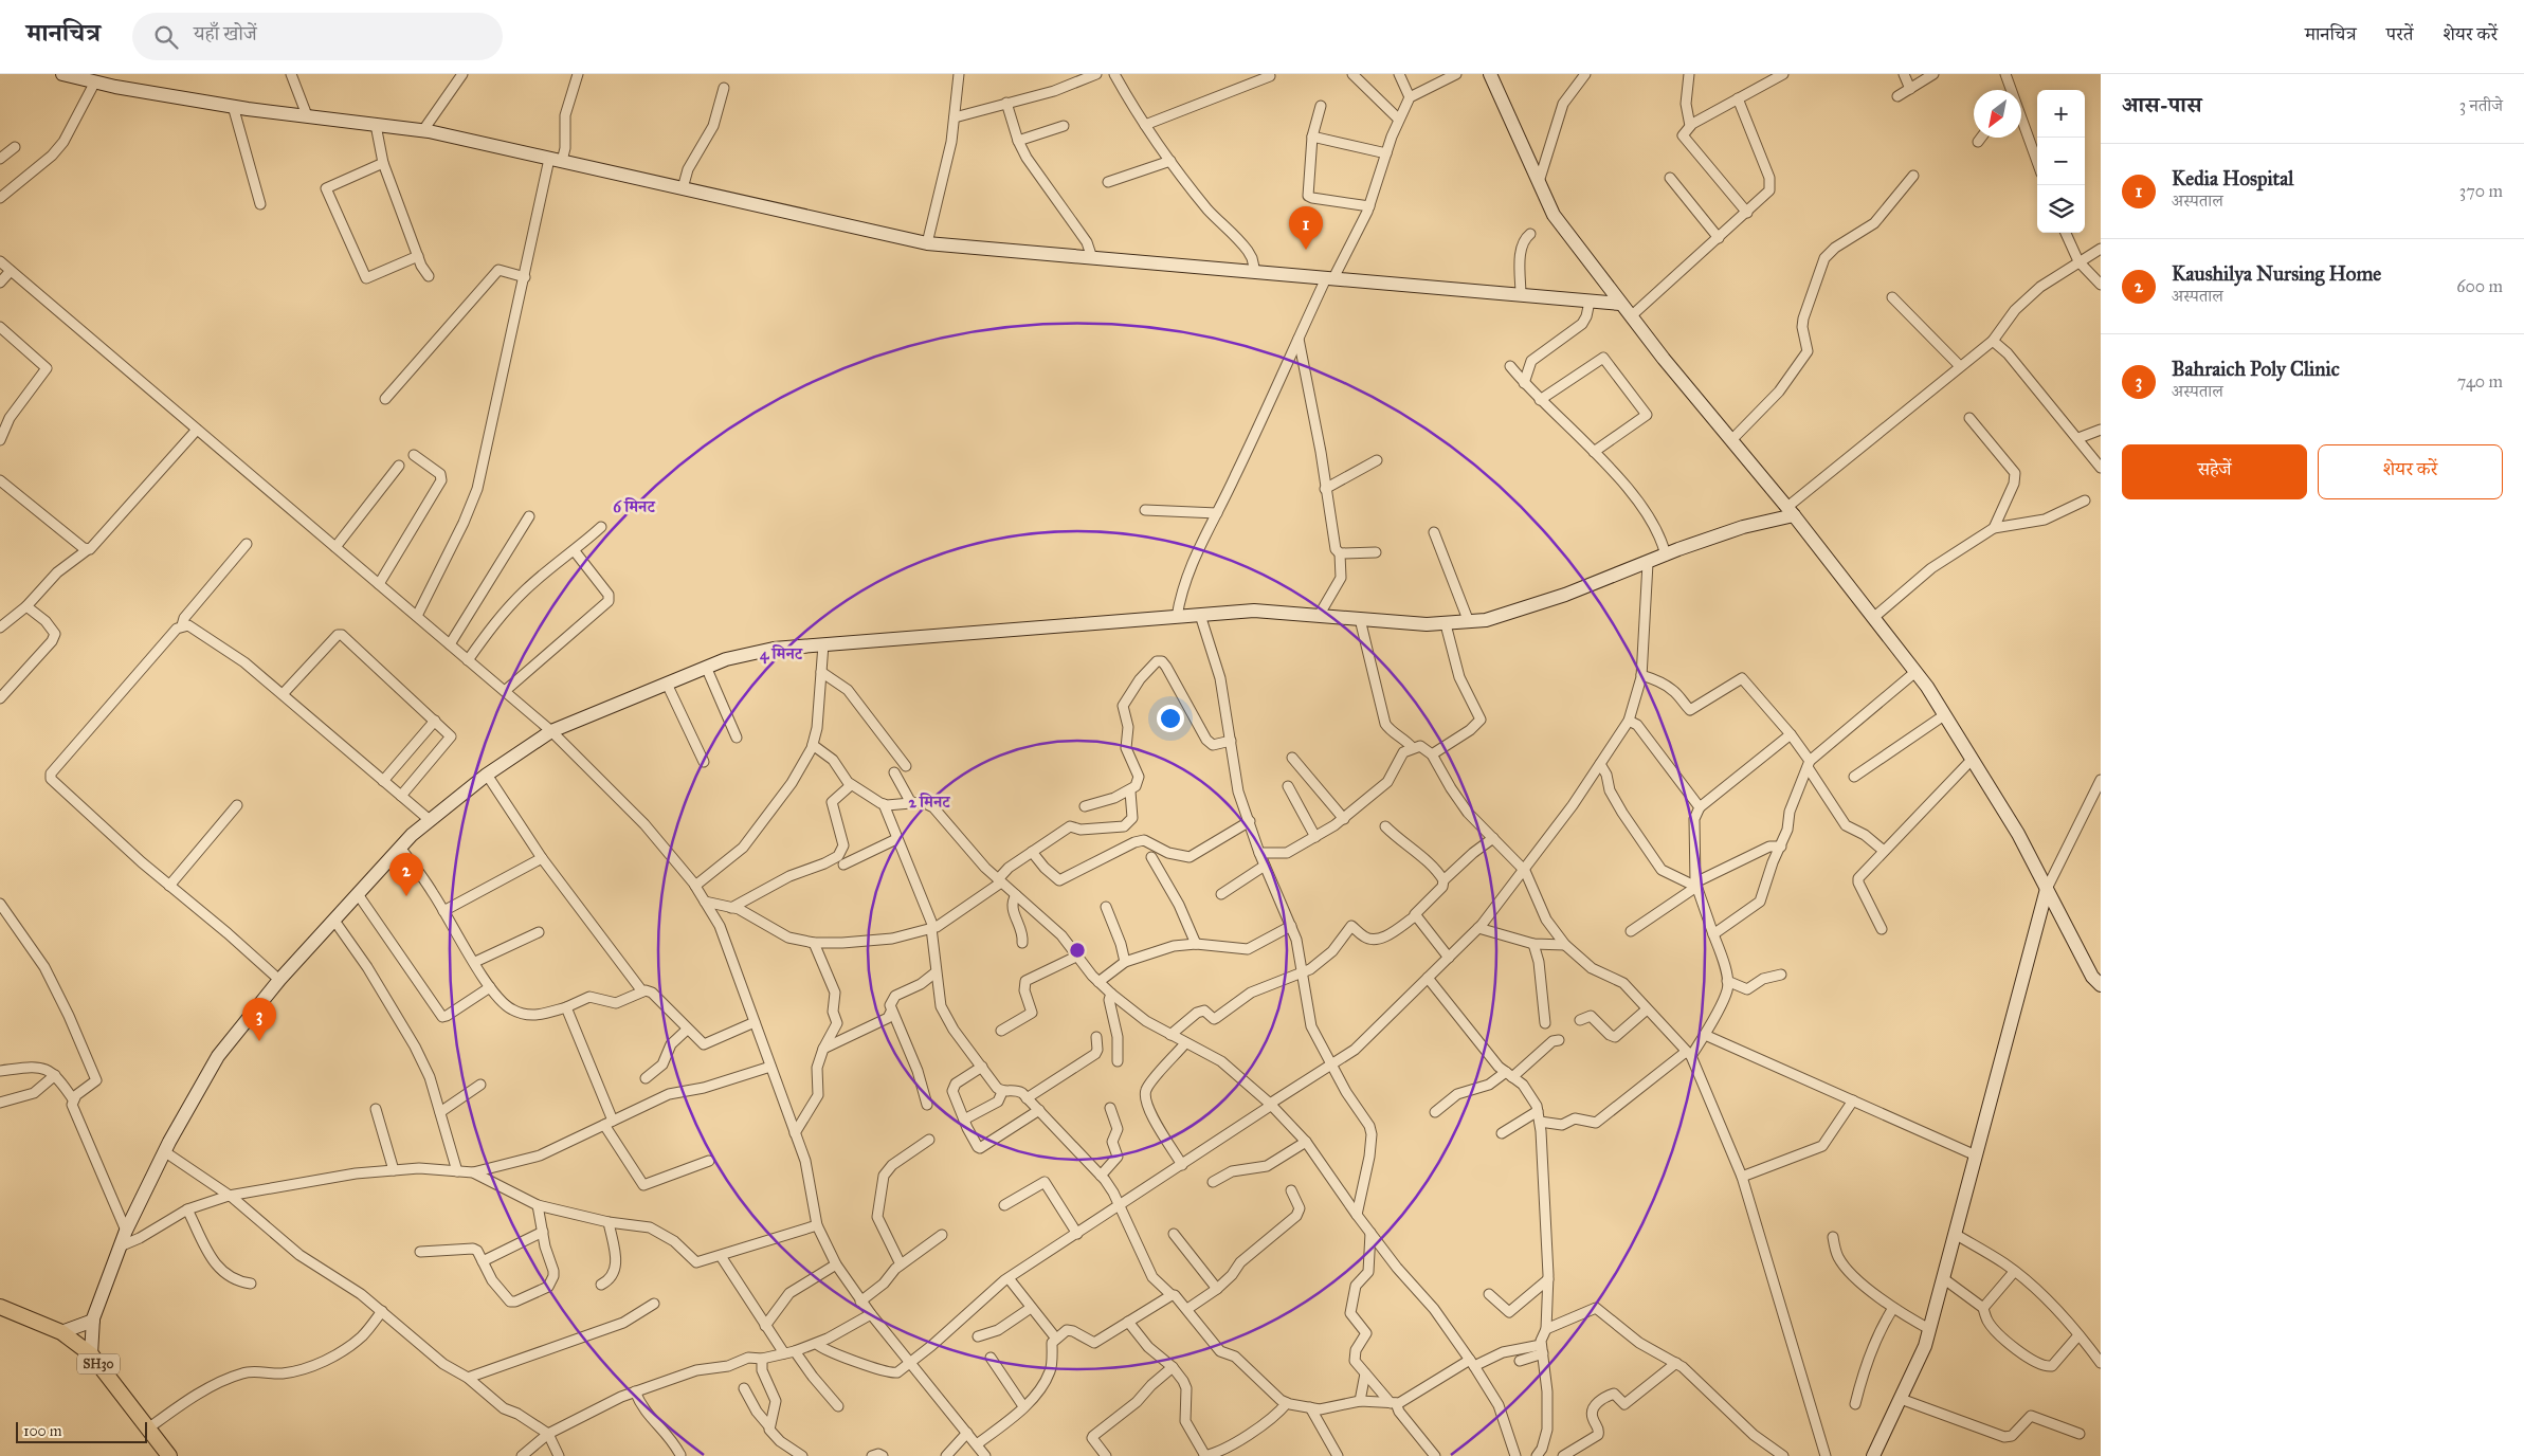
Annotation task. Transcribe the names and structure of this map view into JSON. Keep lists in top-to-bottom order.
{
  "streets": {
    "main road": ["SH30"]
  },
  "scale_bar": "100 m",
  "north": "bottom left",
  "page": {
    "header": "मानचित्र",
    "search": "यहाँ खोजें",
    "nav": ["मानचित्र", "परतें", "शेयर करें"],
    "heading": ["आस-पास", "3 नतीजे"],
    "map_buttons": ["+", "−"],
    "list": [
      {
        "mark": "1",
        "name": "Kedia Hospital",
        "note": "अस्पताल",
        "value": "370 m"
      },
      {
        "mark": "2",
        "name": "Kaushilya Nursing Home",
        "note": "अस्पताल",
        "value": "600 m"
      },
      {
        "mark": "3",
        "name": "Bahraich Poly Clinic",
        "note": "अस्पताल",
        "value": "740 m"
      }
    ],
    "pins": ["1", "2", "3"],
    "buttons": ["सहेजें", "शेयर करें"],
    "scale": "100 m"
  },
  "rings": ["6 मिनट", "4 मिनट", "2 मिनट"]
}
